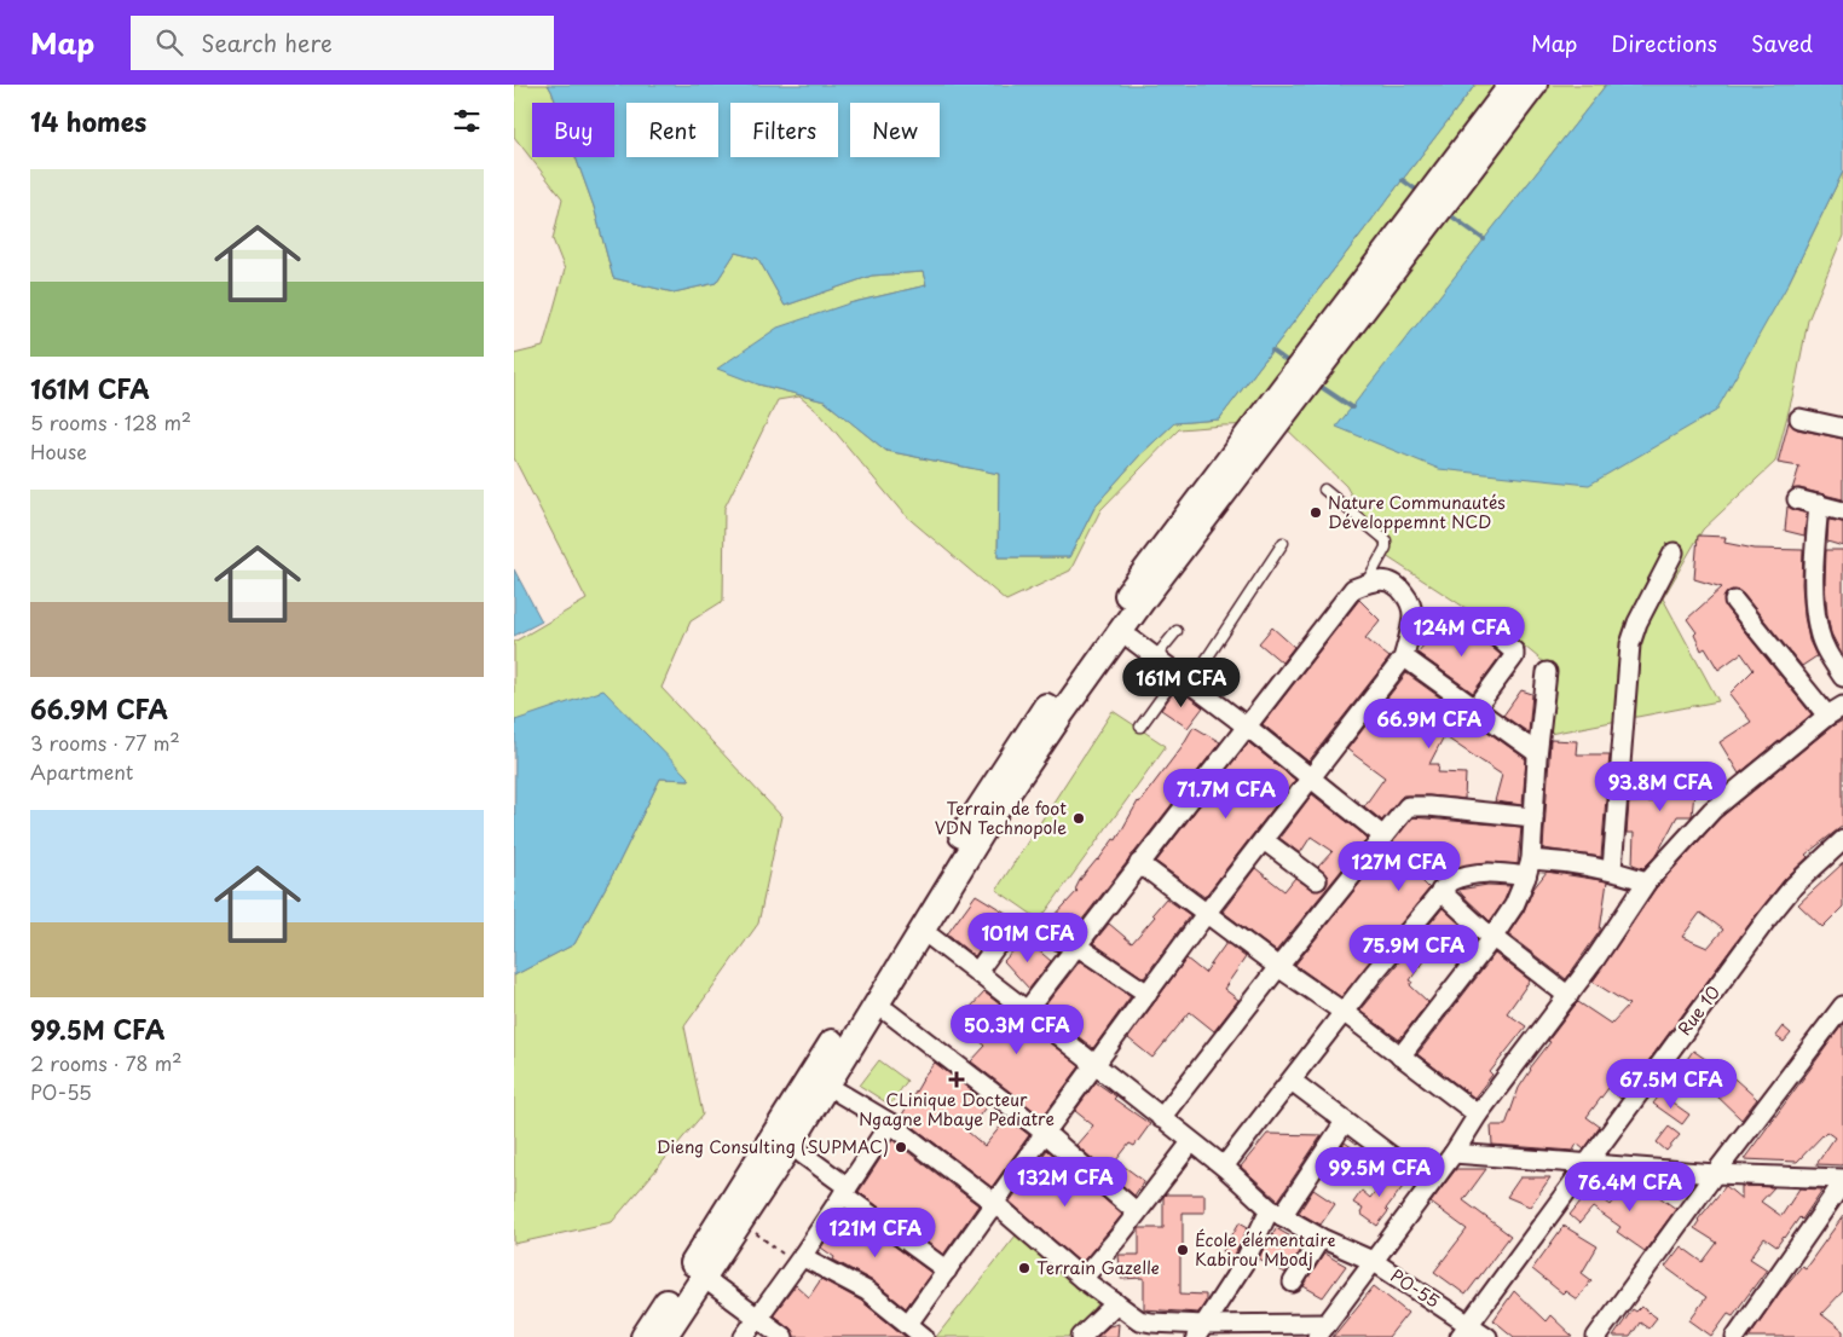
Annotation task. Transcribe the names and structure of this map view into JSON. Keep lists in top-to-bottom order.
{
  "streets": {
    "street": ["Rue 10", "PO-55"]
  },
  "crossings": [
    ["Rue 10", "PO-55"]
  ],
  "places": {
    "other": [
      "Nature Communautés Développemnt NCD",
      "Terrain de foot VDN Technopole",
      "Dieng Consulting (SUPMAC)",
      "École élémentaire Kabirou Mbodj",
      "Terrain Gazelle"
    ],
    "health": ["CLinique Docteur Ngagne Mbaye Pediatre"]
  },
  "page": {
    "header": "Map",
    "search": "Search here",
    "nav": ["Map", "Directions", "Saved"],
    "heading": "14 homes",
    "chip": [
      "Buy",
      "Rent",
      "Filters",
      "New"
    ],
    "list": [
      {
        "name": "161M CFA",
        "note": "5 rooms · 128 m² · House"
      },
      {
        "name": "66.9M CFA",
        "note": "3 rooms · 77 m² · Apartment"
      },
      {
        "name": "99.5M CFA",
        "note": "2 rooms · 78 m² · PO-55"
      }
    ],
    "price": [
      "124M CFA",
      "161M CFA",
      "66.9M CFA",
      "93.8M CFA",
      "71.7M CFA",
      "127M CFA",
      "101M CFA",
      "75.9M CFA",
      "50.3M CFA",
      "67.5M CFA",
      "99.5M CFA",
      "132M CFA",
      "76.4M CFA",
      "121M CFA"
    ]
  }
}
